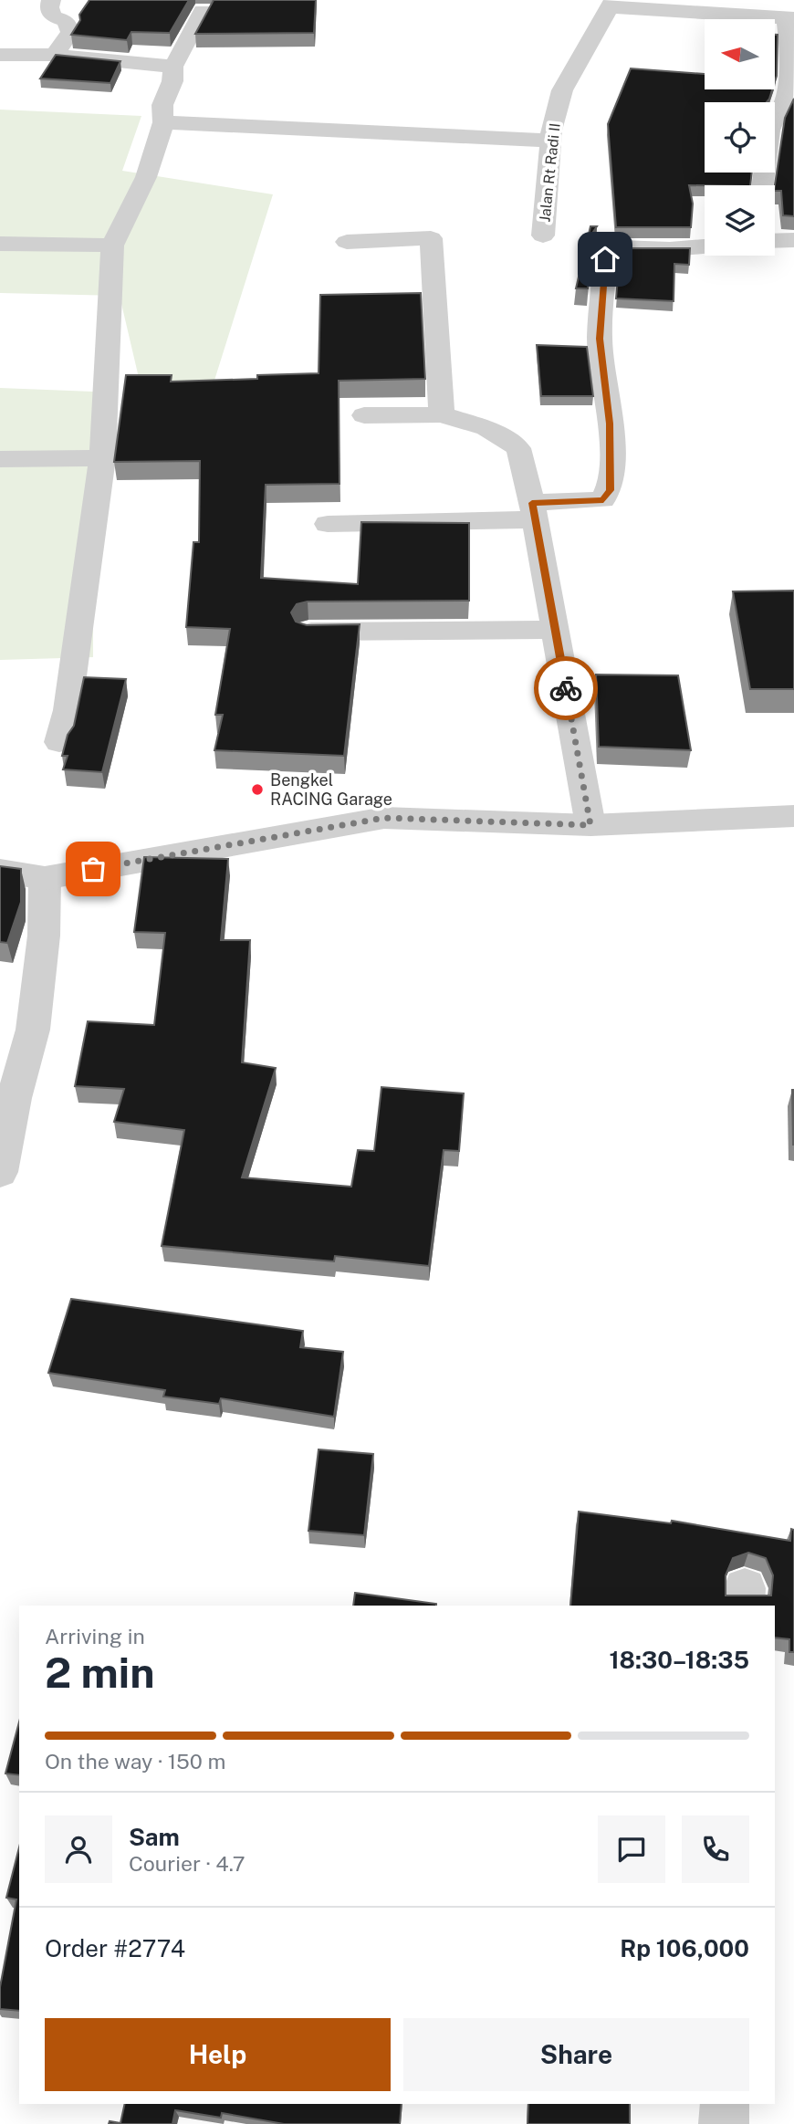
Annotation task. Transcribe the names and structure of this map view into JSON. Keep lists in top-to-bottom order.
{
  "streets": {
    "street": ["Jalan Rt Radi II"]
  },
  "places": ["Bengkel RACING Garage"],
  "north": "left",
  "page": {
    "heading": ["2 min", "Arriving in", "18:30–18:35"],
    "panel": [
      "Sam",
      "Courier · 4.7",
      "Order #2774",
      "Rp 106,000"
    ],
    "bar": "On the way · 150 m",
    "buttons": ["Help", "Share"]
  }
}
